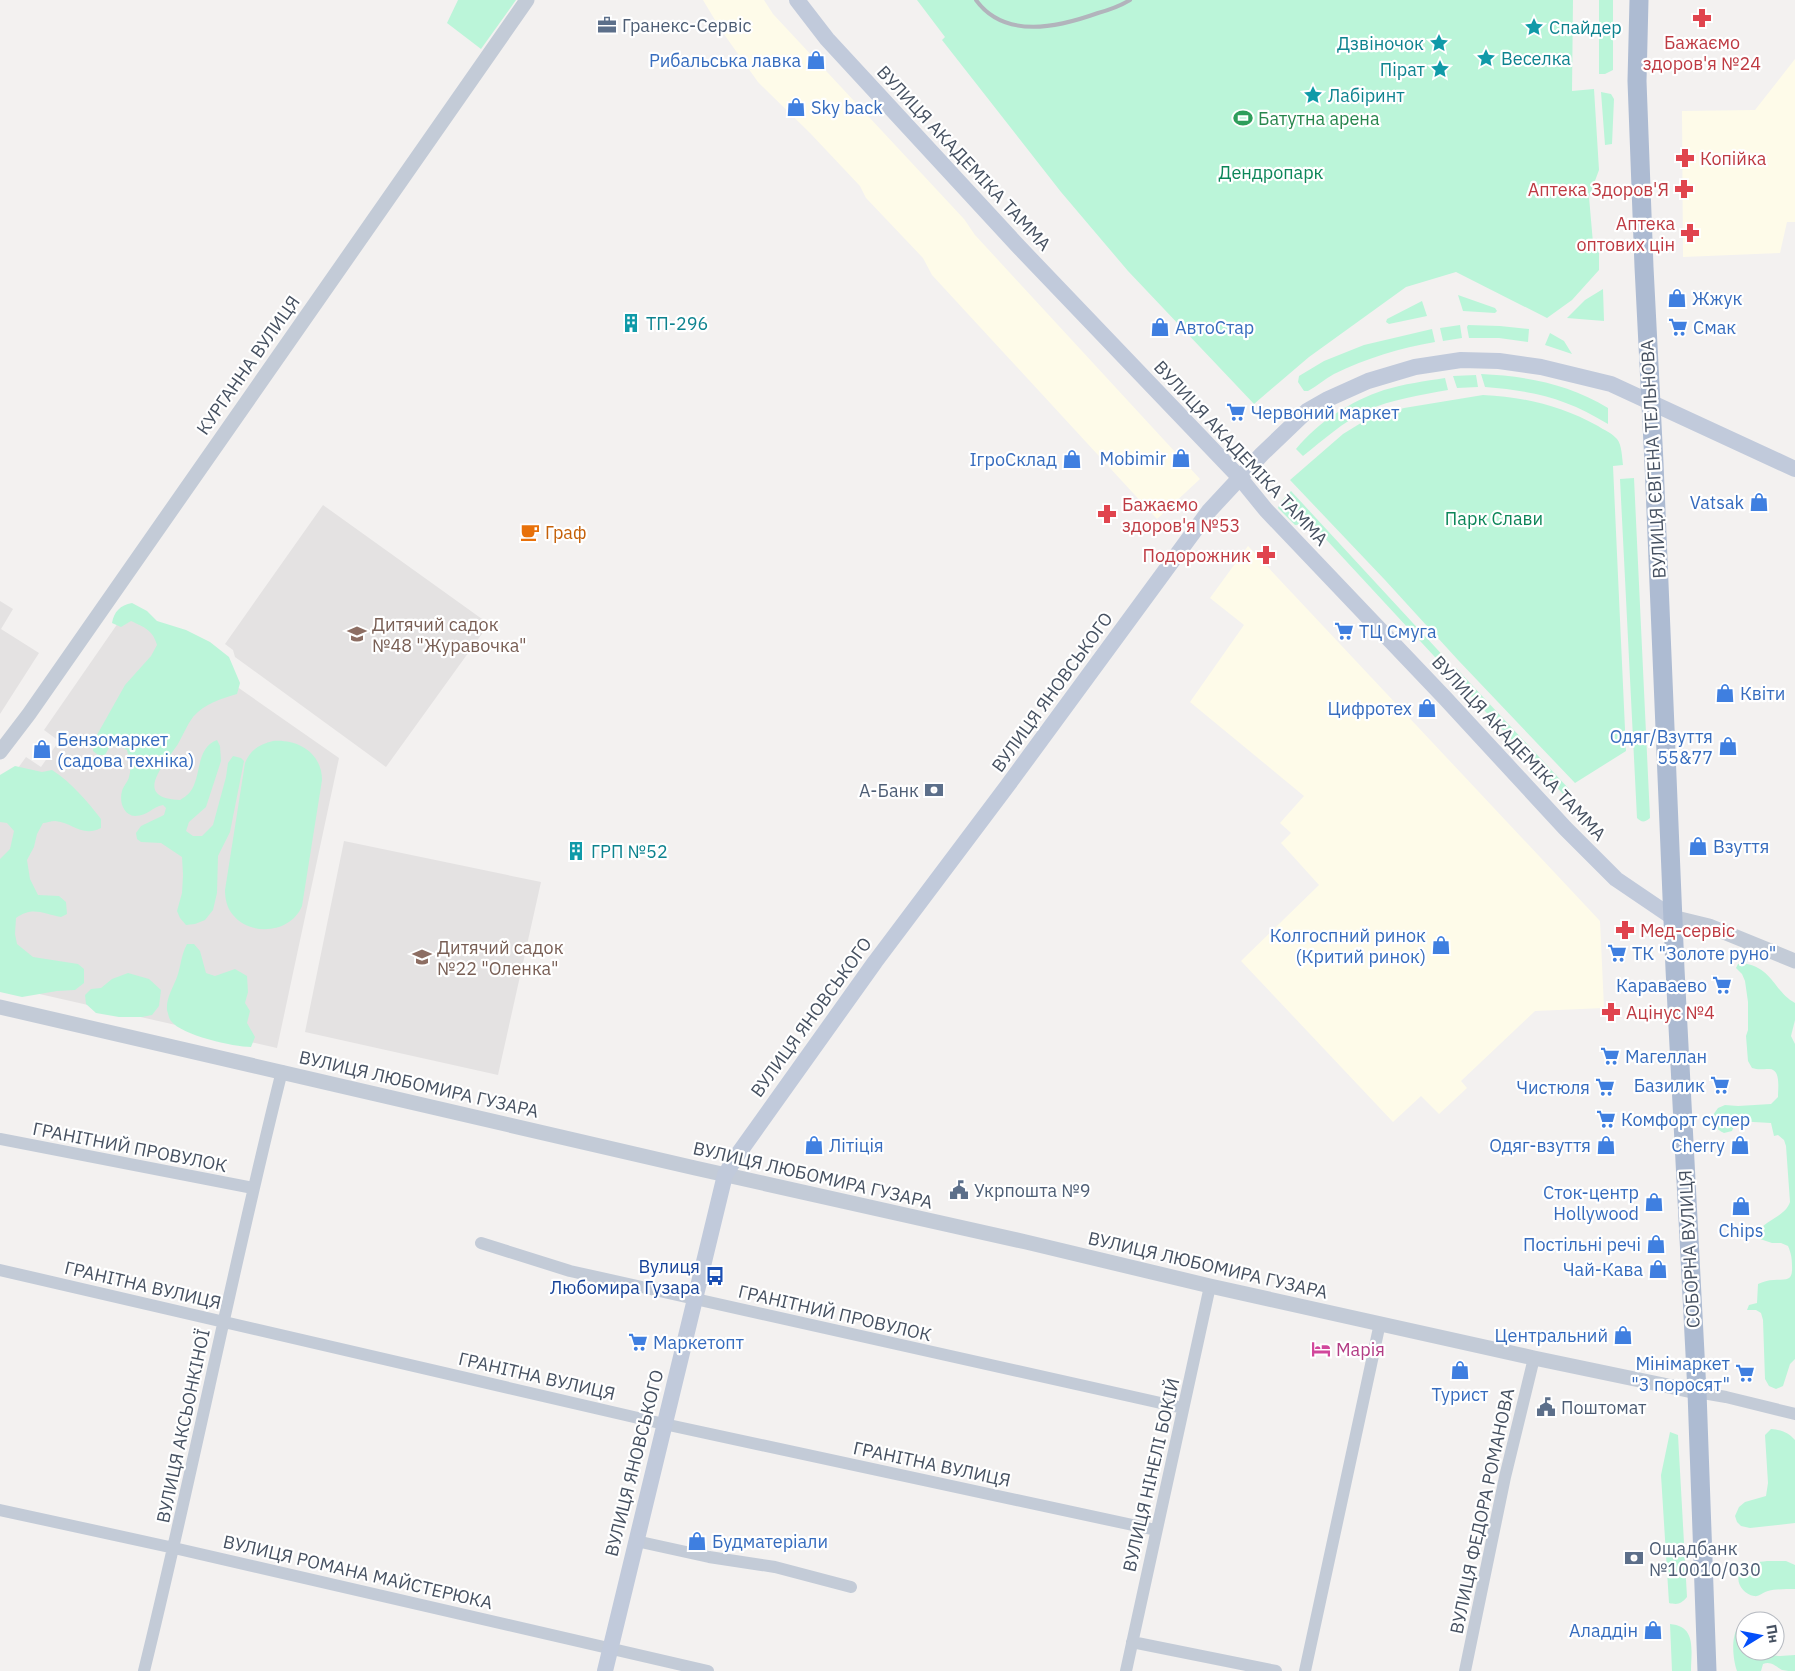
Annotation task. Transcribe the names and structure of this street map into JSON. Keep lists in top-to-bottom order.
{
  "streets": {
    "main road": [
      "ВУЛИЦЯ АКАДЕМІКА ТАММА",
      "ВУЛИЦЯ ЄВГЕНА ТЕЛЬНОВА",
      "ВУЛИЦЯ ЯНОВСЬКОГО",
      "СОБОРНА ВУЛИЦЯ"
    ],
    "street": [
      "КУРГАННА ВУЛИЦЯ",
      "ВУЛИЦЯ ЛЮБОМИРА ГУЗАРА",
      "ГРАНІТНИЙ ПРОВУЛОК",
      "ГРАНІТНА ВУЛИЦЯ",
      "ВУЛИЦЯ АКСЬОНКІНОЇ",
      "ВУЛИЦЯ НІНЕЛІ БОКІЙ",
      "ВУЛИЦЯ ФЕДОРА РОМАНОВА",
      "ВУЛИЦЯ РОМАНА МАЙСТЕРЮКА"
    ]
  },
  "crossings": [
    ["ВУЛИЦЯ АКАДЕМІКА ТАММА", "ВУЛИЦЯ ЄВГЕНА ТЕЛЬНОВА"],
    ["ВУЛИЦЯ АКАДЕМІКА ТАММА", "ВУЛИЦЯ ЯНОВСЬКОГО"],
    ["ВУЛИЦЯ АКАДЕМІКА ТАММА", "СОБОРНА ВУЛИЦЯ"],
    ["ВУЛИЦЯ ЄВГЕНА ТЕЛЬНОВА", "ВУЛИЦЯ ЯНОВСЬКОГО"],
    ["ВУЛИЦЯ ЄВГЕНА ТЕЛЬНОВА", "СОБОРНА ВУЛИЦЯ"],
    ["ВУЛИЦЯ ЯНОВСЬКОГО", "ВУЛИЦЯ ЛЮБОМИРА ГУЗАРА"],
    ["ВУЛИЦЯ ЯНОВСЬКОГО", "ГРАНІТНИЙ ПРОВУЛОК"],
    ["ВУЛИЦЯ ЯНОВСЬКОГО", "ГРАНІТНА ВУЛИЦЯ"],
    ["ВУЛИЦЯ ЯНОВСЬКОГО", "ВУЛИЦЯ РОМАНА МАЙСТЕРЮКА"],
    ["ВУЛИЦЯ ЛЮБОМИРА ГУЗАРА", "СОБОРНА ВУЛИЦЯ"],
    ["ВУЛИЦЯ ЛЮБОМИРА ГУЗАРА", "ВУЛИЦЯ АКСЬОНКІНОЇ"],
    ["ВУЛИЦЯ ЛЮБОМИРА ГУЗАРА", "ВУЛИЦЯ НІНЕЛІ БОКІЙ"],
    ["ВУЛИЦЯ ЛЮБОМИРА ГУЗАРА", "ВУЛИЦЯ ФЕДОРА РОМАНОВА"],
    ["ГРАНІТНИЙ ПРОВУЛОК", "ВУЛИЦЯ АКСЬОНКІНОЇ"],
    ["ГРАНІТНИЙ ПРОВУЛОК", "ВУЛИЦЯ НІНЕЛІ БОКІЙ"],
    ["ГРАНІТНА ВУЛИЦЯ", "ВУЛИЦЯ АКСЬОНКІНОЇ"],
    ["ГРАНІТНА ВУЛИЦЯ", "ВУЛИЦЯ НІНЕЛІ БОКІЙ"],
    ["ВУЛИЦЯ АКСЬОНКІНОЇ", "ВУЛИЦЯ РОМАНА МАЙСТЕРЮКА"]
  ],
  "parks": ["Дендропарк", "Парк Слави"],
  "places": {
    "pharmacy": [
      "Бажаємо здоров'я №24",
      "Копійка",
      "Аптека Здоров'Я",
      "Аптека оптових цін",
      "Бажаємо здоров'я №53",
      "Подорожник",
      "Мед-сервіс",
      "Ацінус №4"
    ],
    "office": ["Гранекс-Сервіс"],
    "place": [
      "Спайдер",
      "Дзвіночок",
      "Веселка",
      "Пірат",
      "Лабіринт"
    ],
    "shop": [
      "Рибальська лавка",
      "Sky back",
      "Жжук",
      "АвтоСтар",
      "Mobimir",
      "ІгроСклад",
      "Vatsak",
      "Квіти",
      "Цифротех",
      "Одяг/Взуття 55&77",
      "Бензомаркет (садова техніка)",
      "Взуття",
      "Колгоспний ринок (Критий ринок)",
      "Літіція",
      "Одяг-взуття",
      "Cherry",
      "Сток-центр Hollywood",
      "Chips",
      "Постільні речі",
      "Чай-Кава",
      "Центральний",
      "Турист",
      "Будматеріали",
      "Аладдін"
    ],
    "sports": ["Батутна арена"],
    "building": ["ТП-296", "ГРП №52"],
    "supermarket": [
      "Смак",
      "Червоний маркет",
      "ТЦ Смуга",
      "ТК \"Золоте руно\"",
      "Караваево",
      "Магеллан",
      "Базилик",
      "Чистюля",
      "Комфорт супер",
      "Маркетопт",
      "Мінімаркет \"3 поросят\""
    ],
    "cafe": ["Граф"],
    "school or university": ["Дитячий садок №48 \"Журавочка\"", "Дитячий садок №22 \"Оленка\""],
    "bank": ["А-Банк", "Ощадбанк №10010/030"],
    "public building": ["Укрпошта №9", "Поштомат"],
    "bus stop": ["Вулиця Любомира Гузара"],
    "hotel": ["Марія"]
  },
  "north": "right"
}
